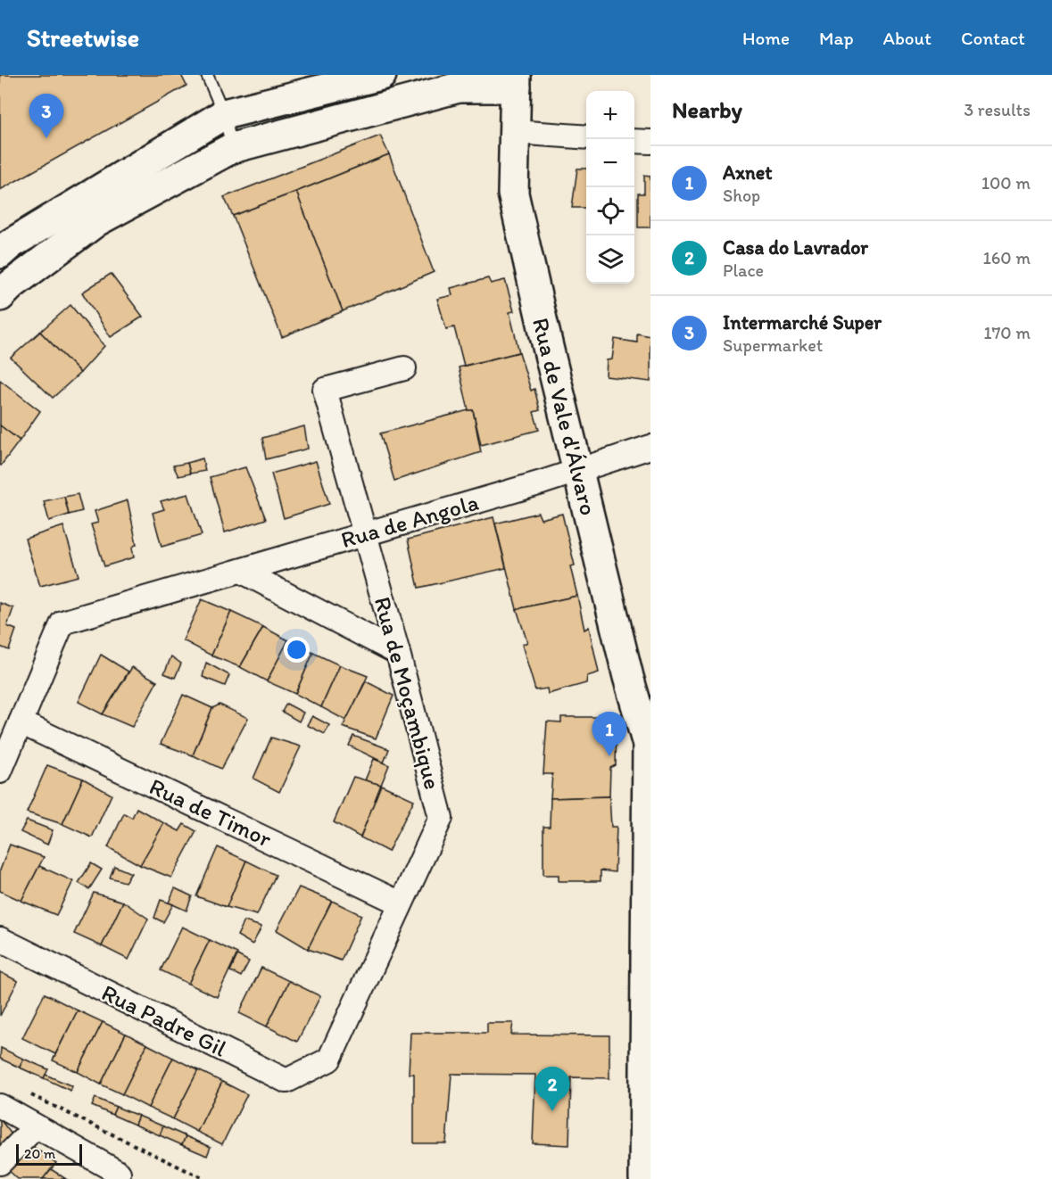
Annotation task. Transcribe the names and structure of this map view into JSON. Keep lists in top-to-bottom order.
{
  "streets": {
    "main road": ["Rua de Vale d'Álvaro"],
    "street": [
      "Rua de Angola",
      "Rua de Moçambique",
      "Rua de Timor",
      "Rua Padre Gil"
    ]
  },
  "crossings": [
    ["Rua de Vale d'Álvaro", "Rua de Angola"],
    ["Rua de Angola", "Rua de Moçambique"],
    ["Rua de Angola", "Rua de Timor"],
    ["Rua de Moçambique", "Rua de Timor"],
    ["Rua de Moçambique", "Rua Padre Gil"]
  ],
  "scale_bar": "20 m",
  "page": {
    "header": "Streetwise",
    "nav": [
      "Home",
      "Map",
      "About",
      "Contact"
    ],
    "heading": ["Nearby", "3 results"],
    "map_buttons": ["+", "−"],
    "pins": ["3", "1", "2"],
    "list": [
      {
        "mark": "1",
        "name": "Axnet",
        "note": "Shop",
        "value": "100 m"
      },
      {
        "mark": "2",
        "name": "Casa do Lavrador",
        "note": "Place",
        "value": "160 m"
      },
      {
        "mark": "3",
        "name": "Intermarché Super",
        "note": "Supermarket",
        "value": "170 m"
      }
    ],
    "scale": "20 m"
  }
}
